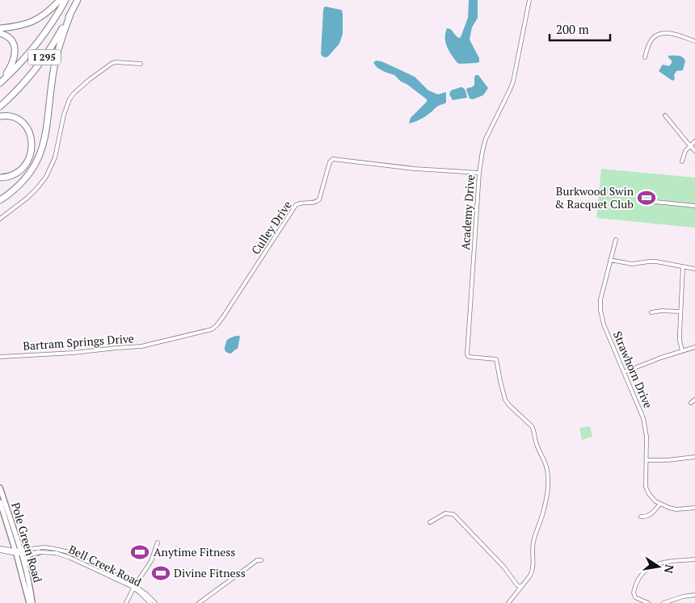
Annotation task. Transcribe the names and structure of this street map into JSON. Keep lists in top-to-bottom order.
{
  "streets": {
    "highway": ["I 295"],
    "main road": ["Pole Green Road"],
    "street": [
      "Academy Drive",
      "Culley Drive",
      "Bartram Springs Drive",
      "Strawhorn Drive",
      "Bell Creek Road"
    ]
  },
  "crossings": [
    ["Academy Drive", "Culley Drive"],
    ["Culley Drive", "Bartram Springs Drive"],
    ["Pole Green Road", "Bell Creek Road"]
  ],
  "places": {
    "sports": ["Burkwood Swin & Racquet Club", "Anytime Fitness", "Divine Fitness"]
  },
  "scale_bar": "200 m",
  "north": "right"
}
